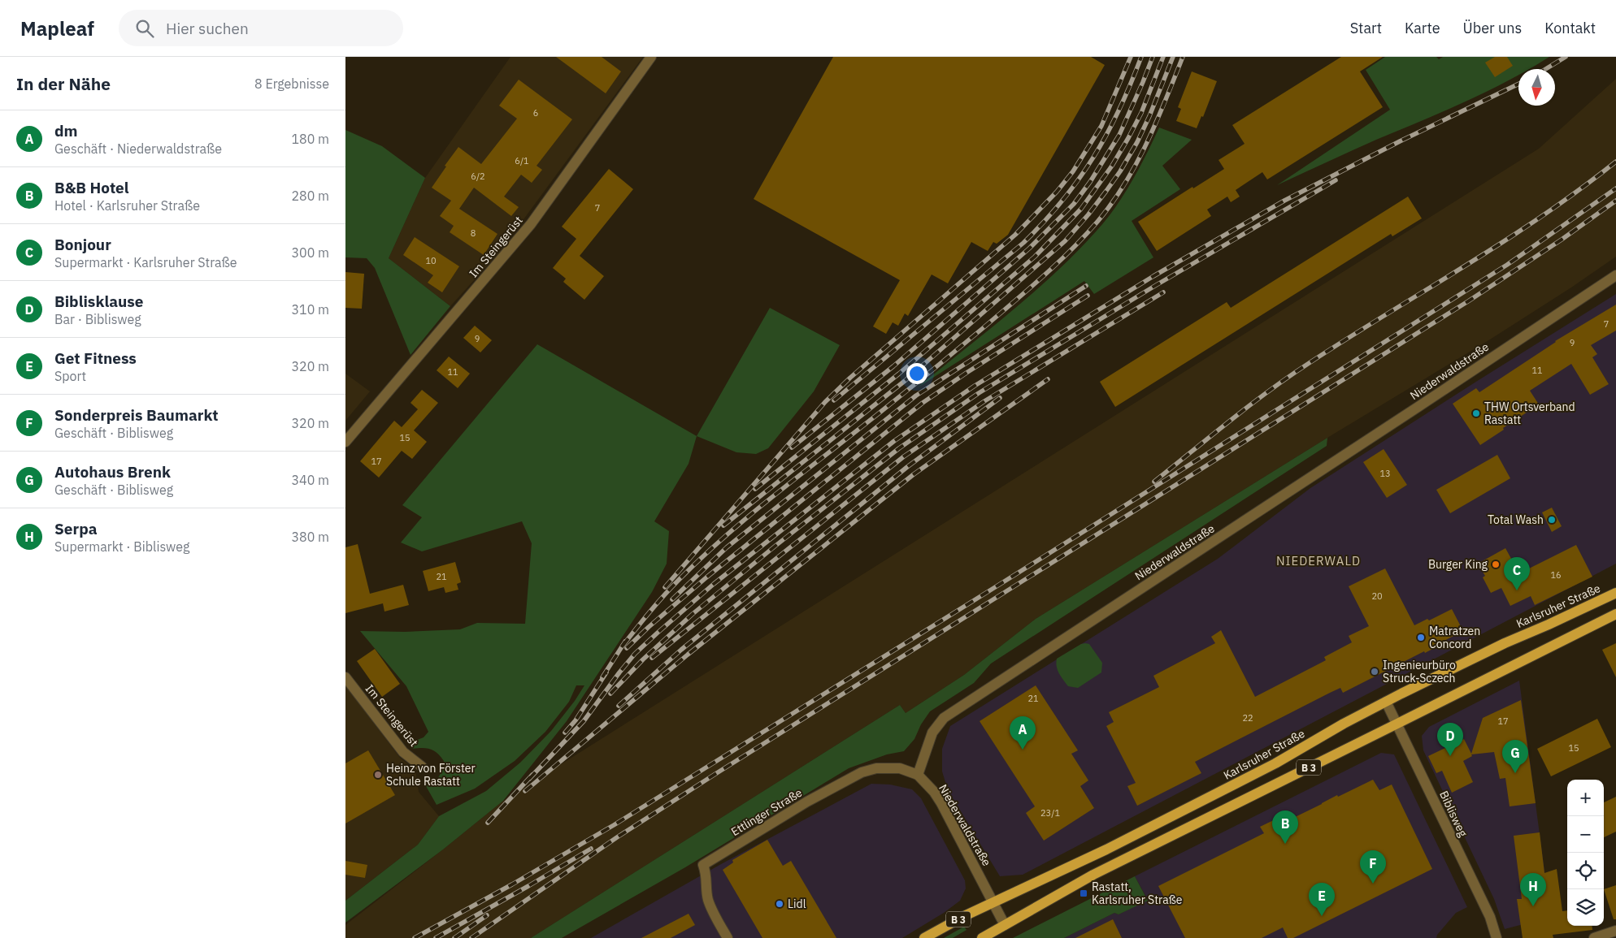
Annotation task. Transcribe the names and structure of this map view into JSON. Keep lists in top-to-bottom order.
{
  "streets": {
    "main road": ["Karlsruher Straße", "B 3"],
    "street": [
      "Im Steingerüst",
      "Niederwaldstraße",
      "Ettlinger Straße",
      "Biblisweg"
    ]
  },
  "crossings": [
    ["Niederwaldstraße", "Karlsruher Straße"],
    ["Niederwaldstraße", "B 3"],
    ["Niederwaldstraße", "Ettlinger Straße"],
    ["Karlsruher Straße", "Biblisweg"],
    ["B 3", "Biblisweg"]
  ],
  "districts": ["NIEDERWALD"],
  "places": {
    "other": [
      "THW Ortsverband Rastatt",
      "Total Wash",
      "Burger King",
      "Matratzen Concord",
      "Ingenieurbüro Struck-Sczech",
      "Heinz von Förster Schule Rastatt",
      "Lidl"
    ],
    "transit": ["Rastatt, Karlsruher Straße"]
  },
  "house_numbers": [
    "6",
    "6/1",
    "6/2",
    "7",
    "8",
    "10",
    "7",
    "9",
    "9",
    "11",
    "11",
    "15",
    "17",
    "13",
    "16",
    "21",
    "20",
    "21",
    "22",
    "17",
    "15",
    "23/1"
  ],
  "north": "bottom",
  "page": {
    "header": "Mapleaf",
    "search": "Hier suchen",
    "nav": [
      "Start",
      "Karte",
      "Über uns",
      "Kontakt"
    ],
    "heading": ["In der Nähe", "8 Ergebnisse"],
    "list": [
      {
        "mark": "A",
        "name": "dm",
        "note": "Geschäft · Niederwaldstraße",
        "value": "180 m"
      },
      {
        "mark": "B",
        "name": "B&B Hotel",
        "note": "Hotel · Karlsruher Straße",
        "value": "280 m"
      },
      {
        "mark": "C",
        "name": "Bonjour",
        "note": "Supermarkt · Karlsruher Straße",
        "value": "300 m"
      },
      {
        "mark": "D",
        "name": "Biblisklause",
        "note": "Bar · Biblisweg",
        "value": "310 m"
      },
      {
        "mark": "E",
        "name": "Get Fitness",
        "note": "Sport",
        "value": "320 m"
      },
      {
        "mark": "F",
        "name": "Sonderpreis Baumarkt",
        "note": "Geschäft · Biblisweg",
        "value": "320 m"
      },
      {
        "mark": "G",
        "name": "Autohaus Brenk",
        "note": "Geschäft · Biblisweg",
        "value": "340 m"
      },
      {
        "mark": "H",
        "name": "Serpa",
        "note": "Supermarkt · Biblisweg",
        "value": "380 m"
      }
    ],
    "pins": [
      "C",
      "A",
      "D",
      "G",
      "B",
      "F",
      "H",
      "E"
    ],
    "map_buttons": ["+", "−"]
  }
}
